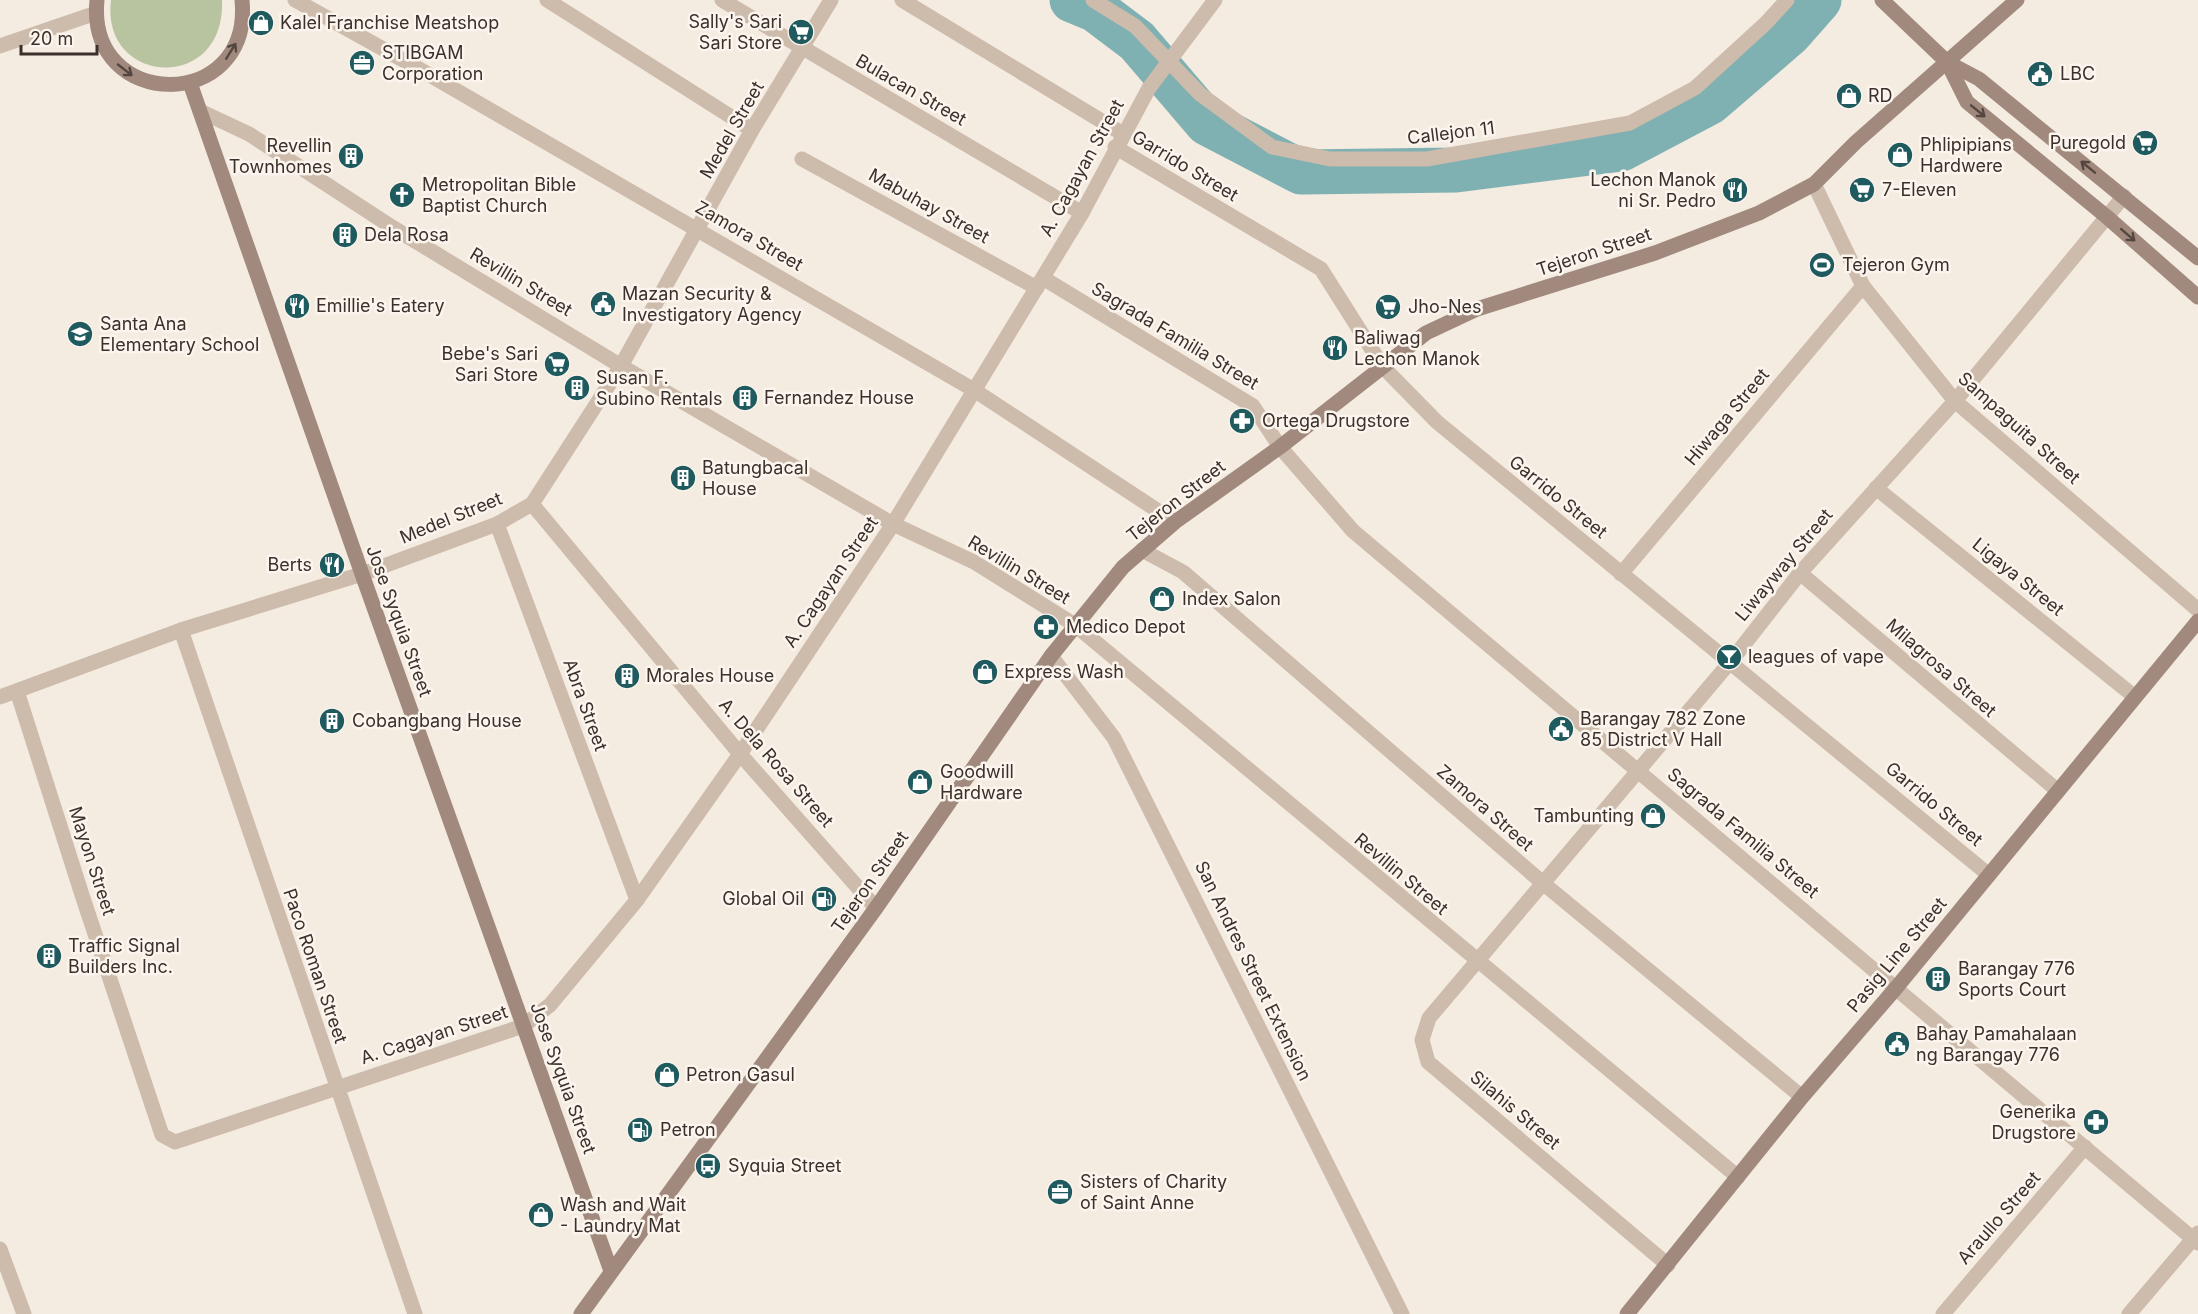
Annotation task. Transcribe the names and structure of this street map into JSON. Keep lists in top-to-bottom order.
{
  "streets": {
    "main road": ["Tejeron Street", "Jose Syquia Street", "Pasig Line Street"],
    "street": [
      "Bulacan Street",
      "Medel Street",
      "Callejon 11",
      "Garrido Street",
      "A. Cagayan Street",
      "Mabuhay Street",
      "Zamora Street",
      "Revillin Street",
      "Sagrada Familia Street",
      "Hiwaga Street",
      "Sampaguita Street",
      "Liwayway Street",
      "Ligaya Street",
      "Milagrosa Street",
      "Abra Street",
      "A. Dela Rosa Street",
      "Mayon Street",
      "Paco Roman Street",
      "San Andres Street Extension",
      "Silahis Street",
      "Araullo Street"
    ]
  },
  "crossings": [
    ["Bulacan Street", "Medel Street"],
    ["Bulacan Street", "A. Cagayan Street"],
    ["Medel Street", "Zamora Street"],
    ["Medel Street", "Revillin Street"],
    ["Medel Street", "Jose Syquia Street"],
    ["Medel Street", "Abra Street"],
    ["Medel Street", "A. Dela Rosa Street"],
    ["Medel Street", "Mayon Street"],
    ["Medel Street", "Paco Roman Street"],
    ["Callejon 11", "A. Cagayan Street"],
    ["Garrido Street", "A. Cagayan Street"],
    ["Garrido Street", "Tejeron Street"],
    ["Garrido Street", "Hiwaga Street"],
    ["Garrido Street", "Liwayway Street"],
    ["Garrido Street", "Pasig Line Street"],
    ["A. Cagayan Street", "Mabuhay Street"],
    ["A. Cagayan Street", "Zamora Street"],
    ["A. Cagayan Street", "Revillin Street"],
    ["A. Cagayan Street", "Sagrada Familia Street"],
    ["A. Cagayan Street", "Jose Syquia Street"],
    ["A. Cagayan Street", "Abra Street"],
    ["A. Cagayan Street", "A. Dela Rosa Street"],
    ["A. Cagayan Street", "Mayon Street"],
    ["A. Cagayan Street", "Paco Roman Street"],
    ["Mabuhay Street", "Sagrada Familia Street"],
    ["Zamora Street", "Tejeron Street"],
    ["Zamora Street", "Liwayway Street"],
    ["Zamora Street", "Pasig Line Street"],
    ["Tejeron Street", "Revillin Street"],
    ["Tejeron Street", "Sagrada Familia Street"],
    ["Tejeron Street", "Sampaguita Street"],
    ["Tejeron Street", "Jose Syquia Street"],
    ["Tejeron Street", "A. Dela Rosa Street"],
    ["Tejeron Street", "San Andres Street Extension"],
    ["Revillin Street", "Liwayway Street"],
    ["Revillin Street", "Jose Syquia Street"],
    ["Revillin Street", "Pasig Line Street"],
    ["Revillin Street", "Silahis Street"],
    ["Sagrada Familia Street", "Liwayway Street"],
    ["Sagrada Familia Street", "Pasig Line Street"],
    ["Sagrada Familia Street", "Araullo Street"],
    ["Hiwaga Street", "Sampaguita Street"],
    ["Sampaguita Street", "Liwayway Street"],
    ["Liwayway Street", "Ligaya Street"],
    ["Liwayway Street", "Milagrosa Street"],
    ["Liwayway Street", "Silahis Street"],
    ["Ligaya Street", "Pasig Line Street"],
    ["Milagrosa Street", "Pasig Line Street"],
    ["Pasig Line Street", "Silahis Street"]
  ],
  "places": {
    "shop": [
      "Kalel Franchise Meatshop",
      "RD",
      "Phlipipians Hardwere",
      "Index Salon",
      "Express Wash",
      "Goodwill Hardware",
      "Tambunting",
      "Petron Gasul",
      "Wash and Wait - Laundry Mat"
    ],
    "supermarket": [
      "Sally's Sari Sari Store",
      "Puregold",
      "7-Eleven",
      "Jho-Nes",
      "Bebe's Sari Sari Store"
    ],
    "office": ["STIBGAM Corporation", "Sisters of Charity of Saint Anne"],
    "public building": [
      "LBC",
      "Mazan Security & Investigatory Agency",
      "Barangay 782 Zone 85 District V Hall",
      "Bahay Pamahalaan ng Barangay 776"
    ],
    "building": [
      "Revellin Townhomes",
      "Dela Rosa",
      "Susan F. Subino Rentals",
      "Fernandez House",
      "Batungbacal House",
      "Morales House",
      "Cobangbang House",
      "Traffic Signal Builders Inc.",
      "Barangay 776 Sports Court"
    ],
    "restaurant": [
      "Lechon Manok ni Sr. Pedro",
      "Emillie's Eatery",
      "Baliwag Lechon Manok",
      "Berts"
    ],
    "church": ["Metropolitan Bible Baptist Church"],
    "sports": ["Tejeron Gym"],
    "school or university": ["Santa Ana Elementary School"],
    "pharmacy": ["Ortega Drugstore", "Medico Depot", "Generika Drugstore"],
    "bar": ["leagues of vape"],
    "fuel station": ["Global Oil", "Petron"],
    "bus stop": ["Syquia Street"]
  },
  "scale_bar": "20 m"
}
